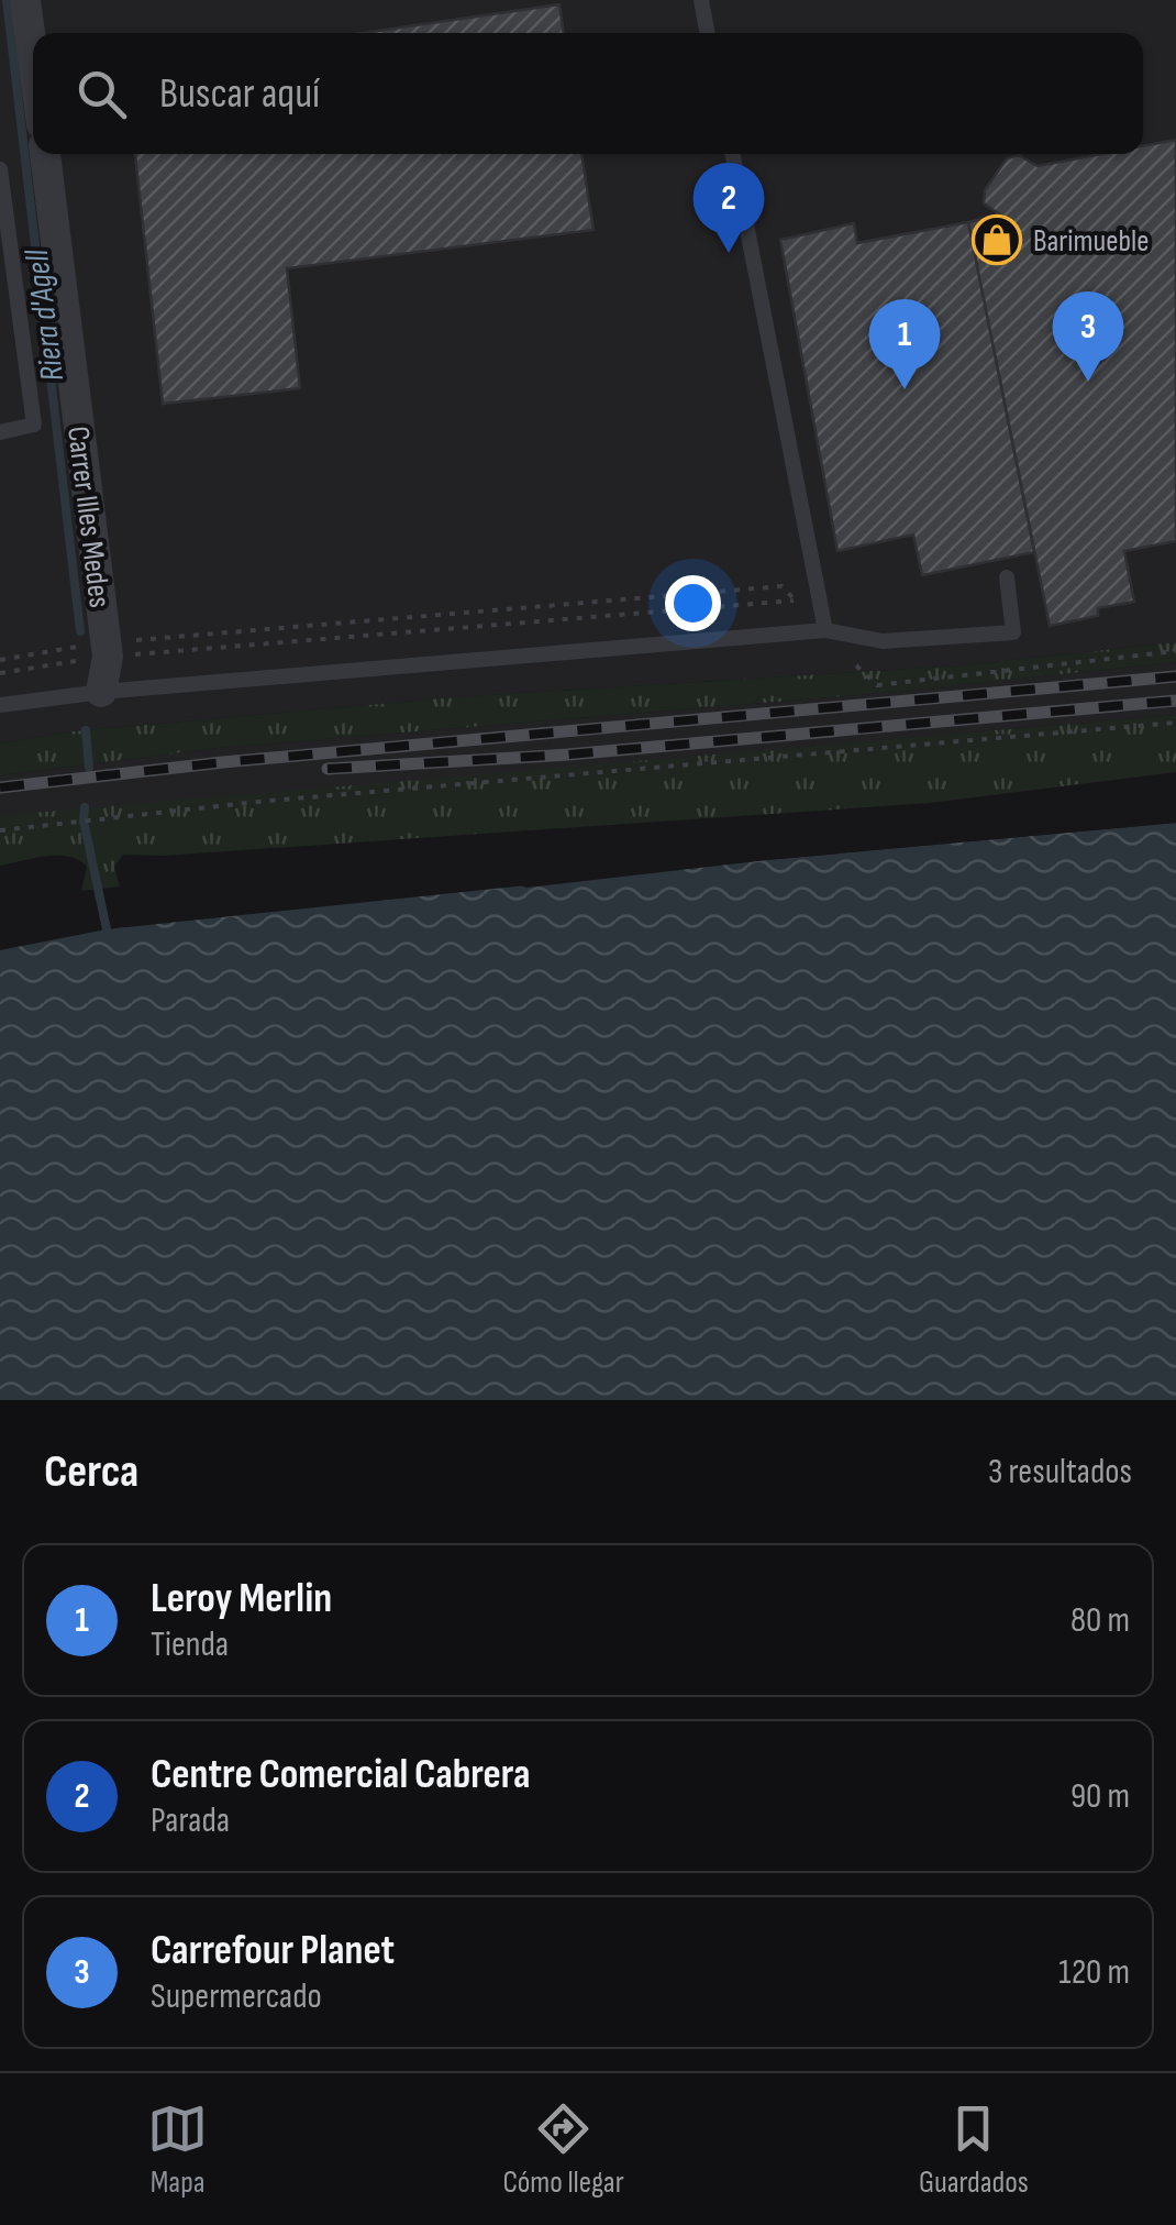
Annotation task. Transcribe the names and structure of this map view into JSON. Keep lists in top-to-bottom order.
{
  "streets": {
    "street": ["Carrer Illes Medes"]
  },
  "water": ["Riera d'Agell"],
  "places": {
    "shop": ["Barimueble"]
  },
  "page": {
    "search": "Buscar aquí",
    "pins": ["2", "3", "1"],
    "heading": ["Cerca", "3 resultados"],
    "list": [
      {
        "mark": "1",
        "name": "Leroy Merlin",
        "note": "Tienda",
        "value": "80 m"
      },
      {
        "mark": "2",
        "name": "Centre Comercial Cabrera",
        "note": "Parada",
        "value": "90 m"
      },
      {
        "mark": "3",
        "name": "Carrefour Planet",
        "note": "Supermercado",
        "value": "120 m"
      }
    ],
    "nav": ["Mapa", "Cómo llegar", "Guardados"]
  }
}
